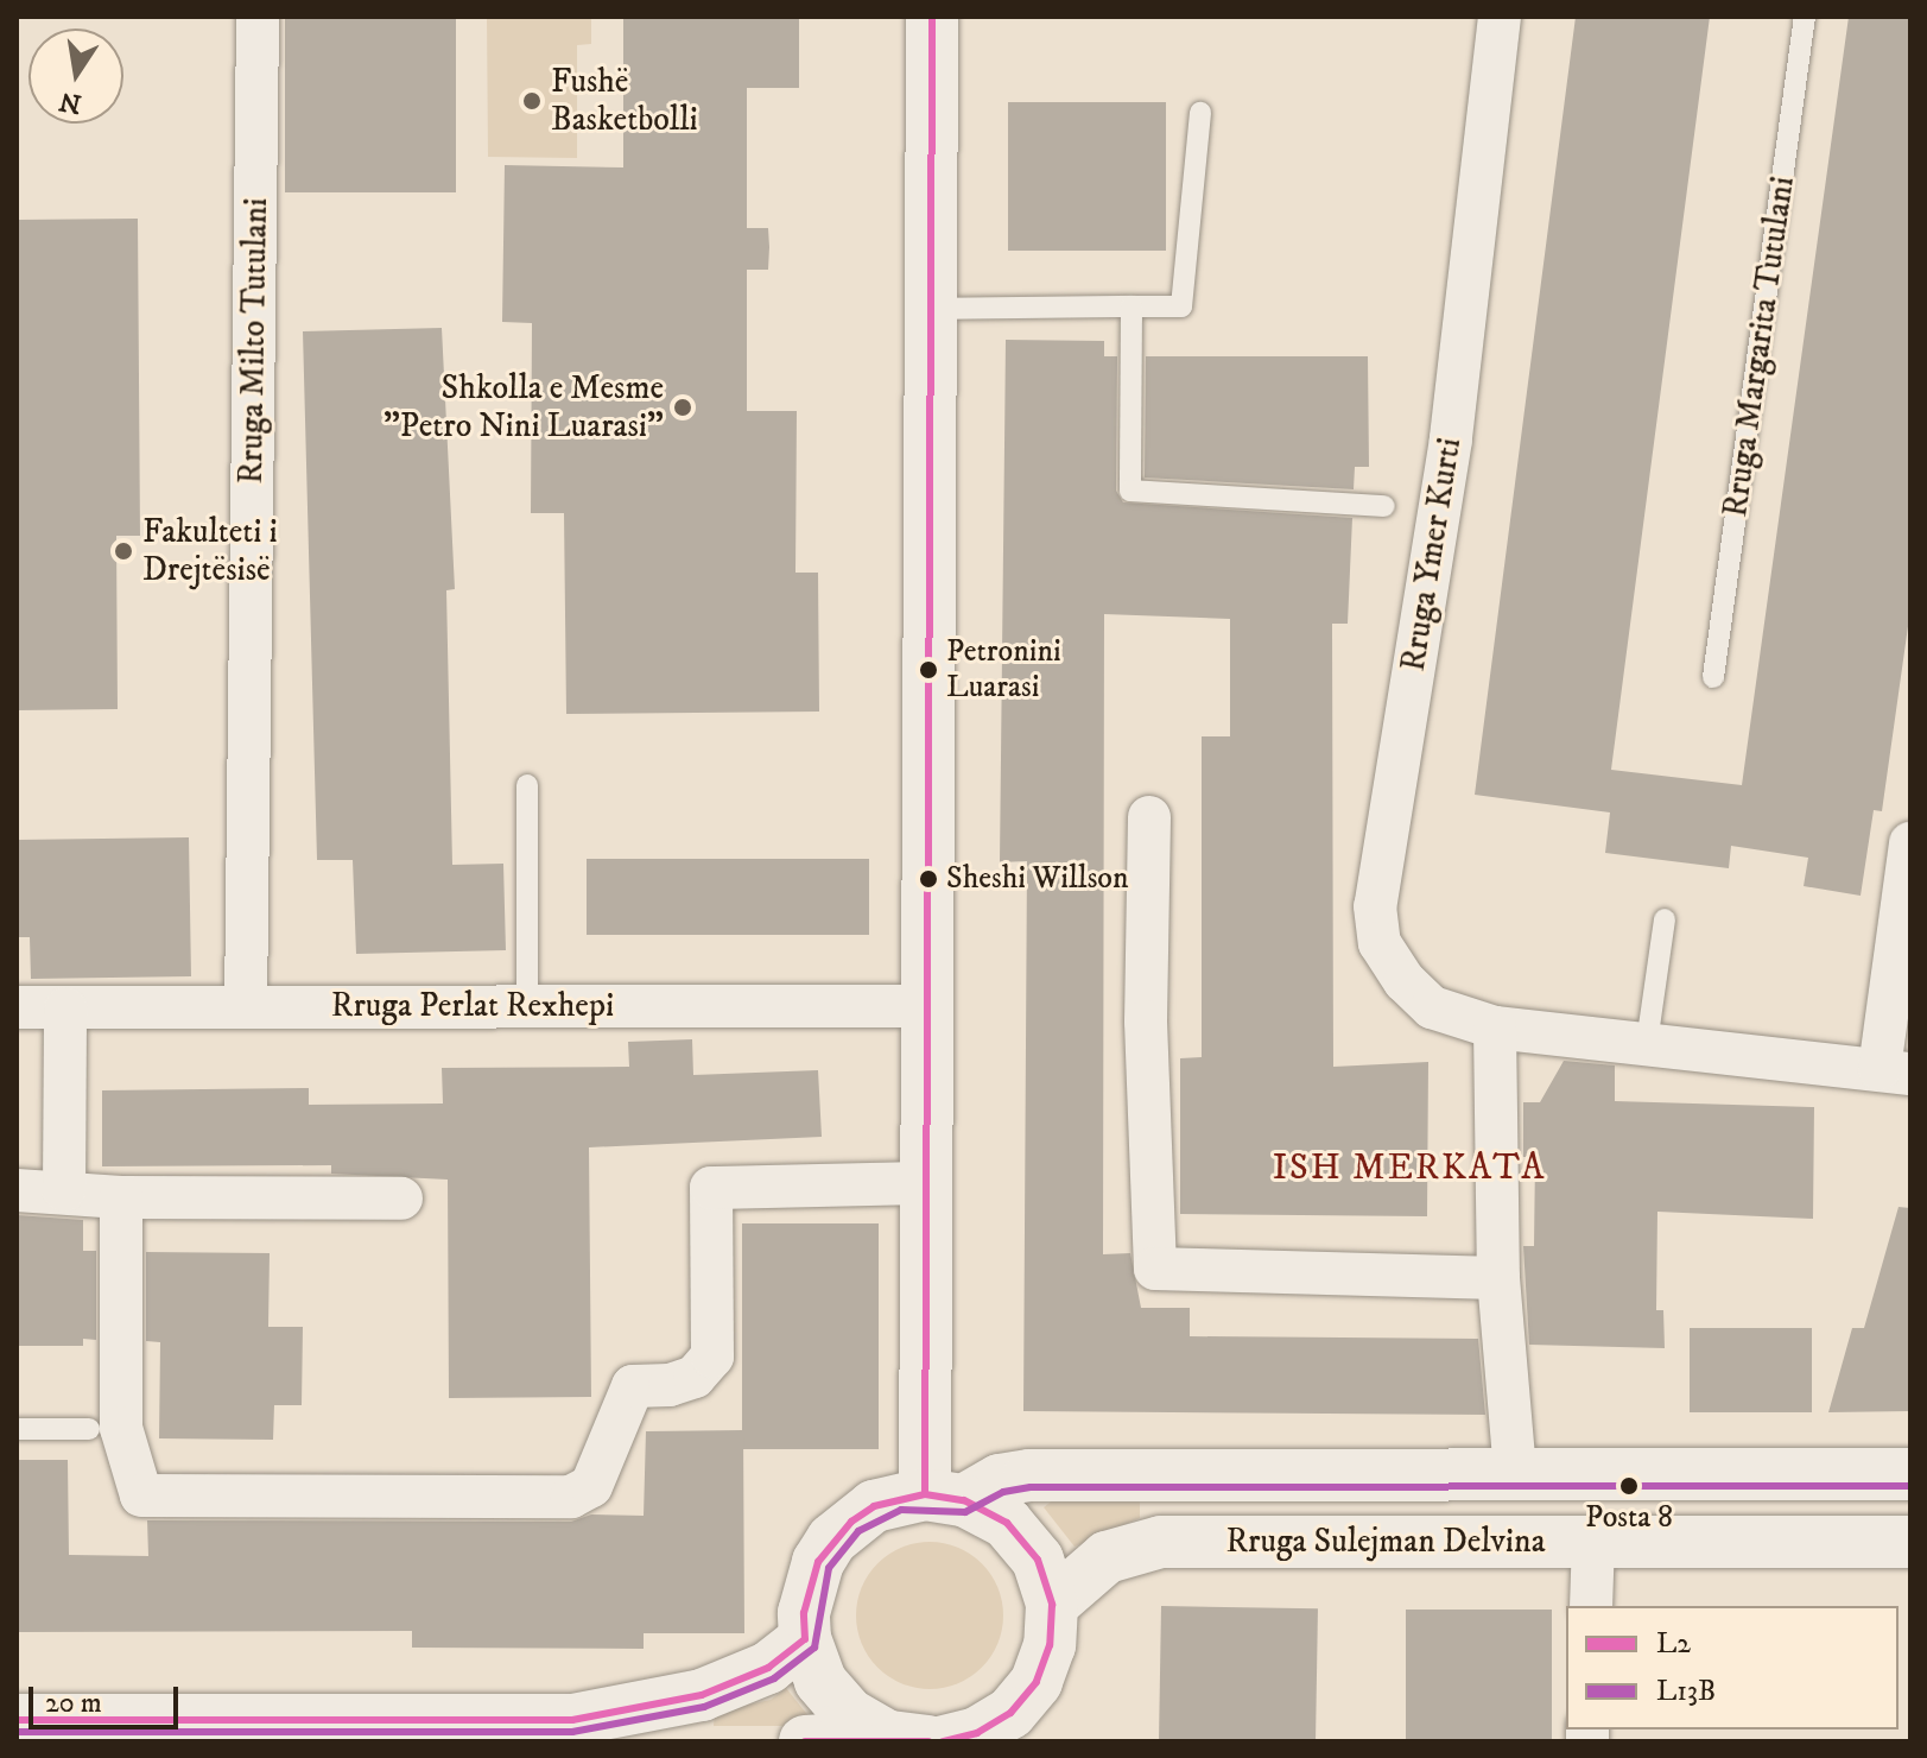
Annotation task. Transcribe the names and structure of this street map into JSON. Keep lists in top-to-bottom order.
{
  "streets": {
    "main road": ["Rruga Sulejman Delvina"],
    "street": ["Rruga Milto Tutulani", "Rruga Ymer Kurti", "Rruga Perlat Rexhepi"],
    "lane": ["Rruga Margarita Tutulani"]
  },
  "crossings": [
    ["Rruga Milto Tutulani", "Rruga Perlat Rexhepi"]
  ],
  "districts": ["ISH MERKATA"],
  "places": [
    "Fushë Basketbolli",
    "Shkolla e Mesme \"Petro Nini Luarasi\"",
    "Fakulteti i Drejtësisë",
    "Petronini Luarasi",
    "Sheshi Willson",
    "Posta 8"
  ],
  "lines": ["transit line L2", "transit line L13B"],
  "legend": ["L2", "L13B"],
  "scale_bar": "20 m",
  "north": "bottom"
}
